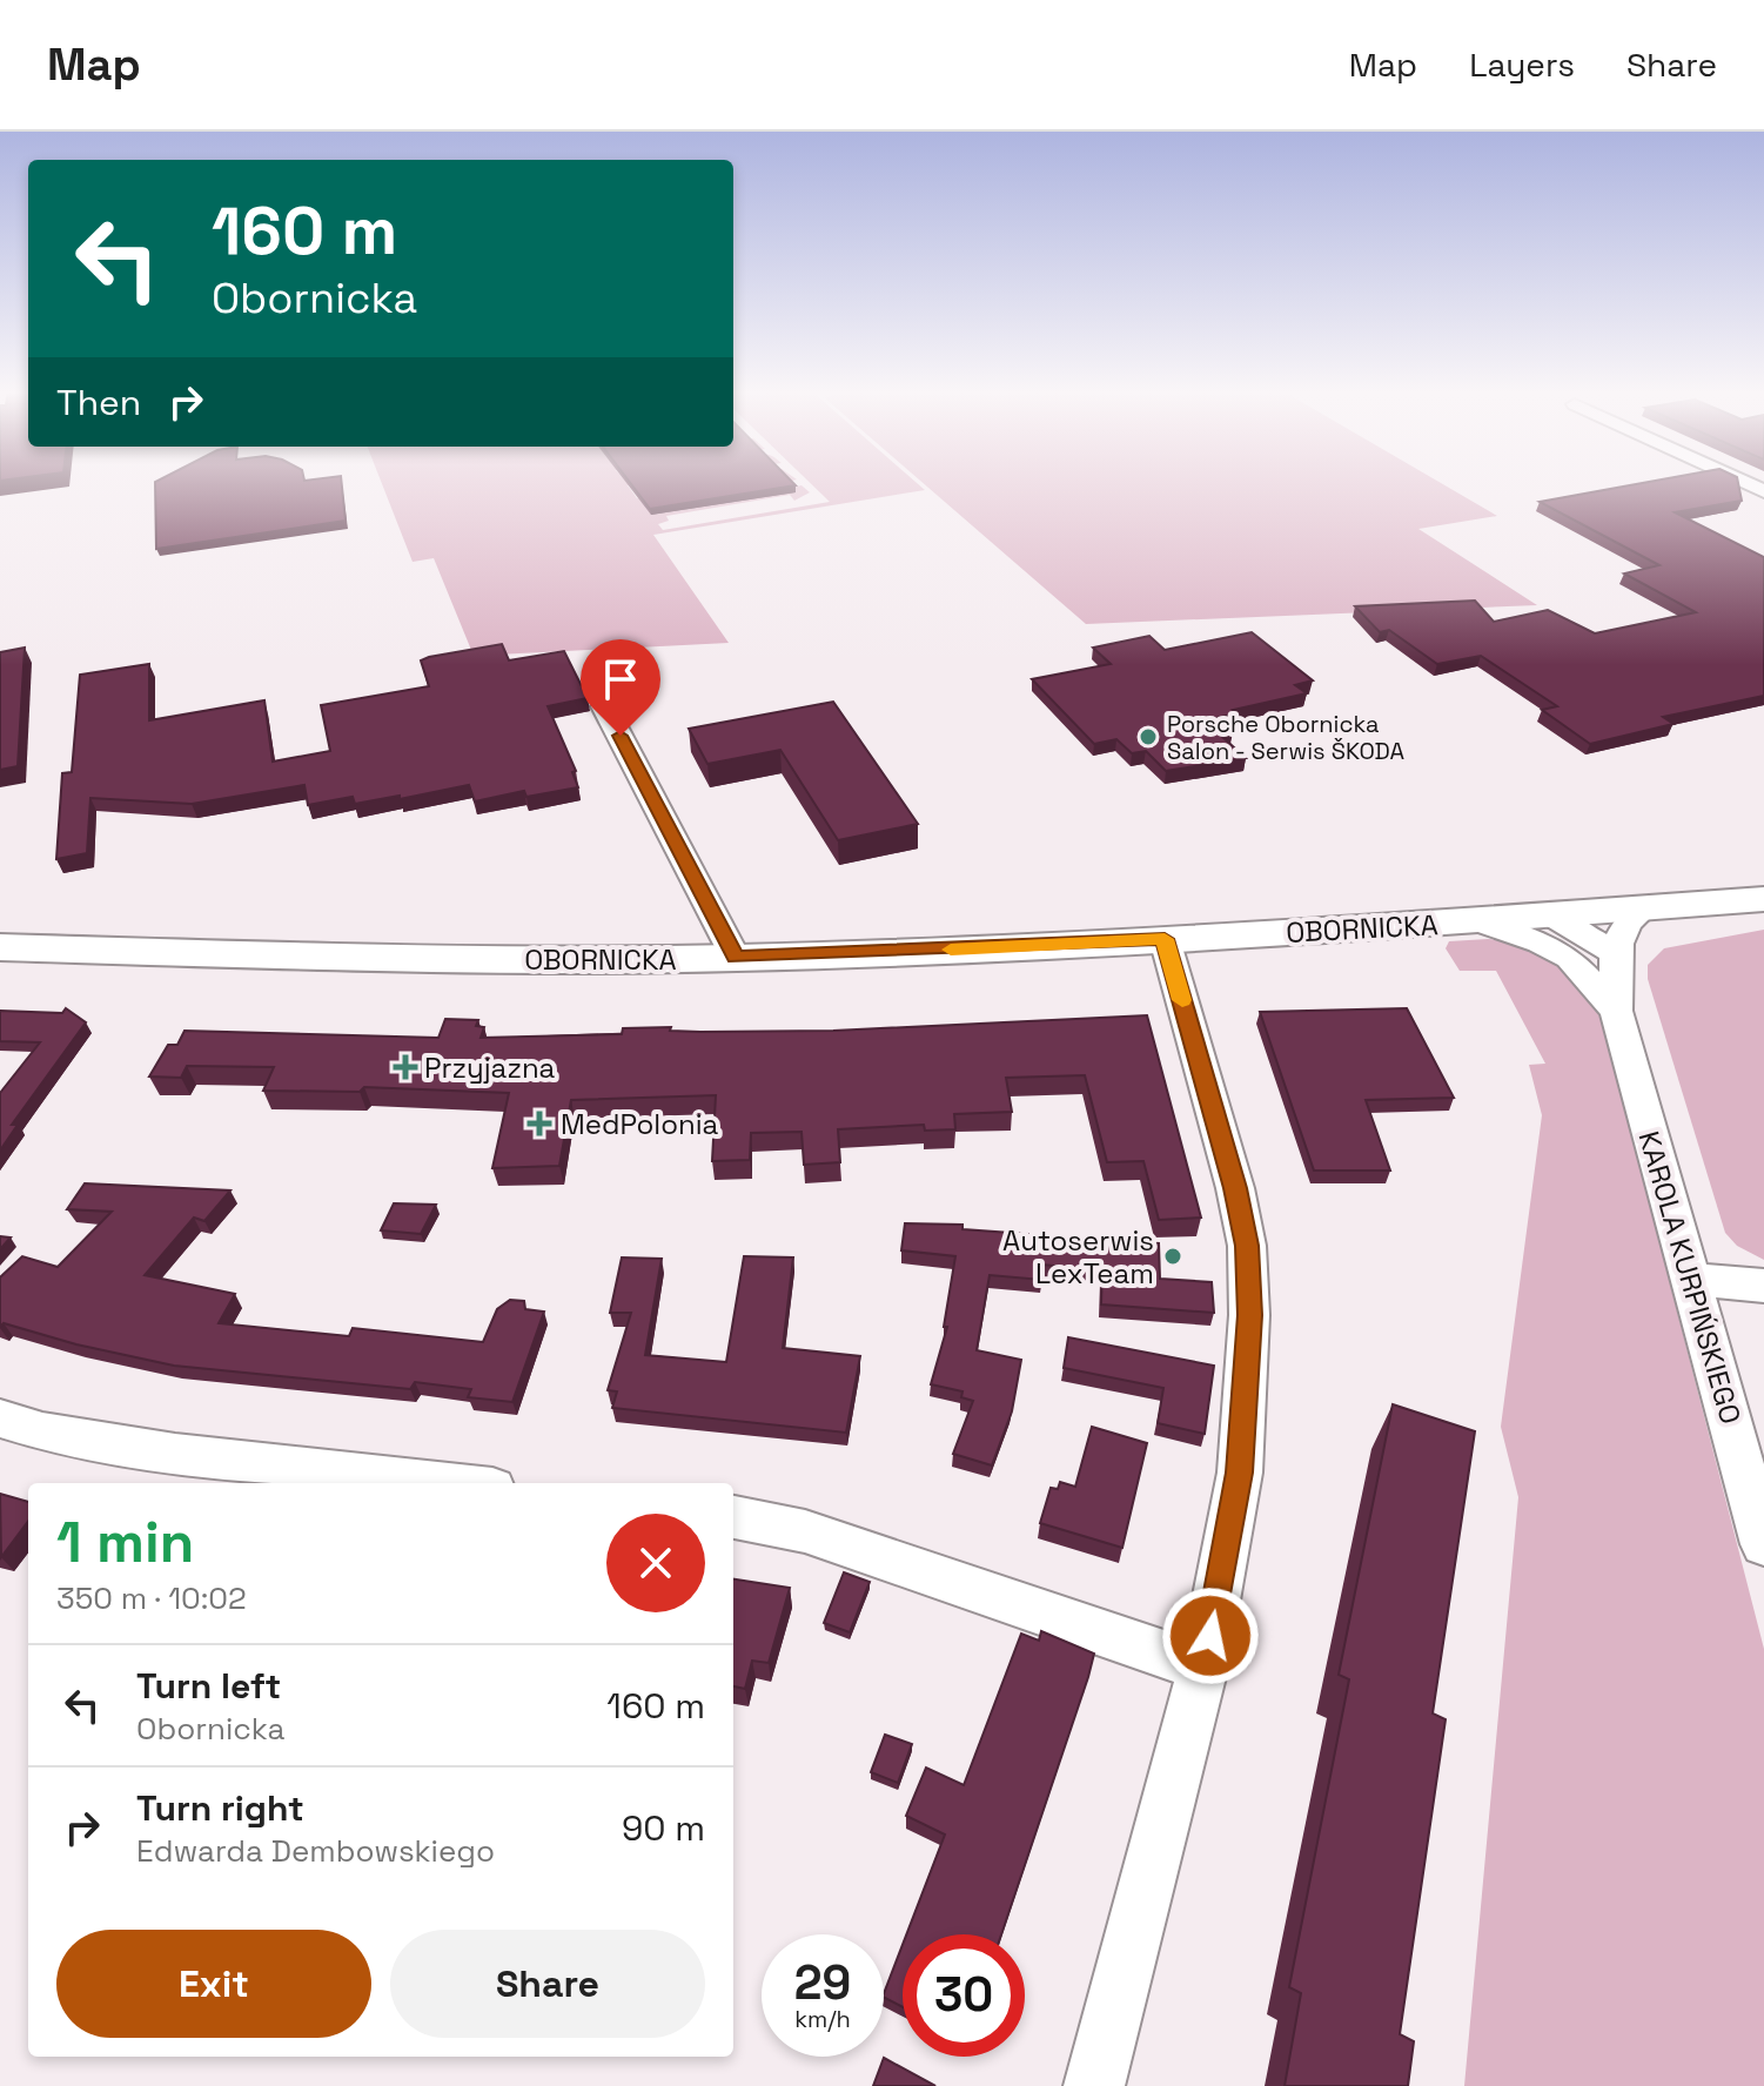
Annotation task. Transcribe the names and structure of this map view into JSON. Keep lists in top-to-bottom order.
{
  "streets": {
    "main road": ["OBORNICKA"],
    "street": ["KAROLA KURPIŃSKIEGO"]
  },
  "crossings": [
    ["OBORNICKA", "KAROLA KURPIŃSKIEGO"]
  ],
  "places": {
    "other": ["Porsche Obornicka Salon - Serwis ŠKODA", "Autoserwis LexTeam"],
    "health": ["Przyjazna", "MedPolonia"]
  },
  "page": {
    "header": "Map",
    "nav": ["Map", "Layers", "Share"],
    "turn": ["160 m", "Obornicka"],
    "then": "Then",
    "heading": ["1 min", "350 m · 10:02"],
    "list": [
      {
        "name": "Turn left",
        "note": "Obornicka",
        "value": "160 m"
      },
      {
        "name": "Turn right",
        "note": "Edwarda Dembowskiego",
        "value": "90 m"
      }
    ],
    "buttons": ["Exit", "Share"],
    "speed": "29 km/h",
    "limit": "30"
  }
}
